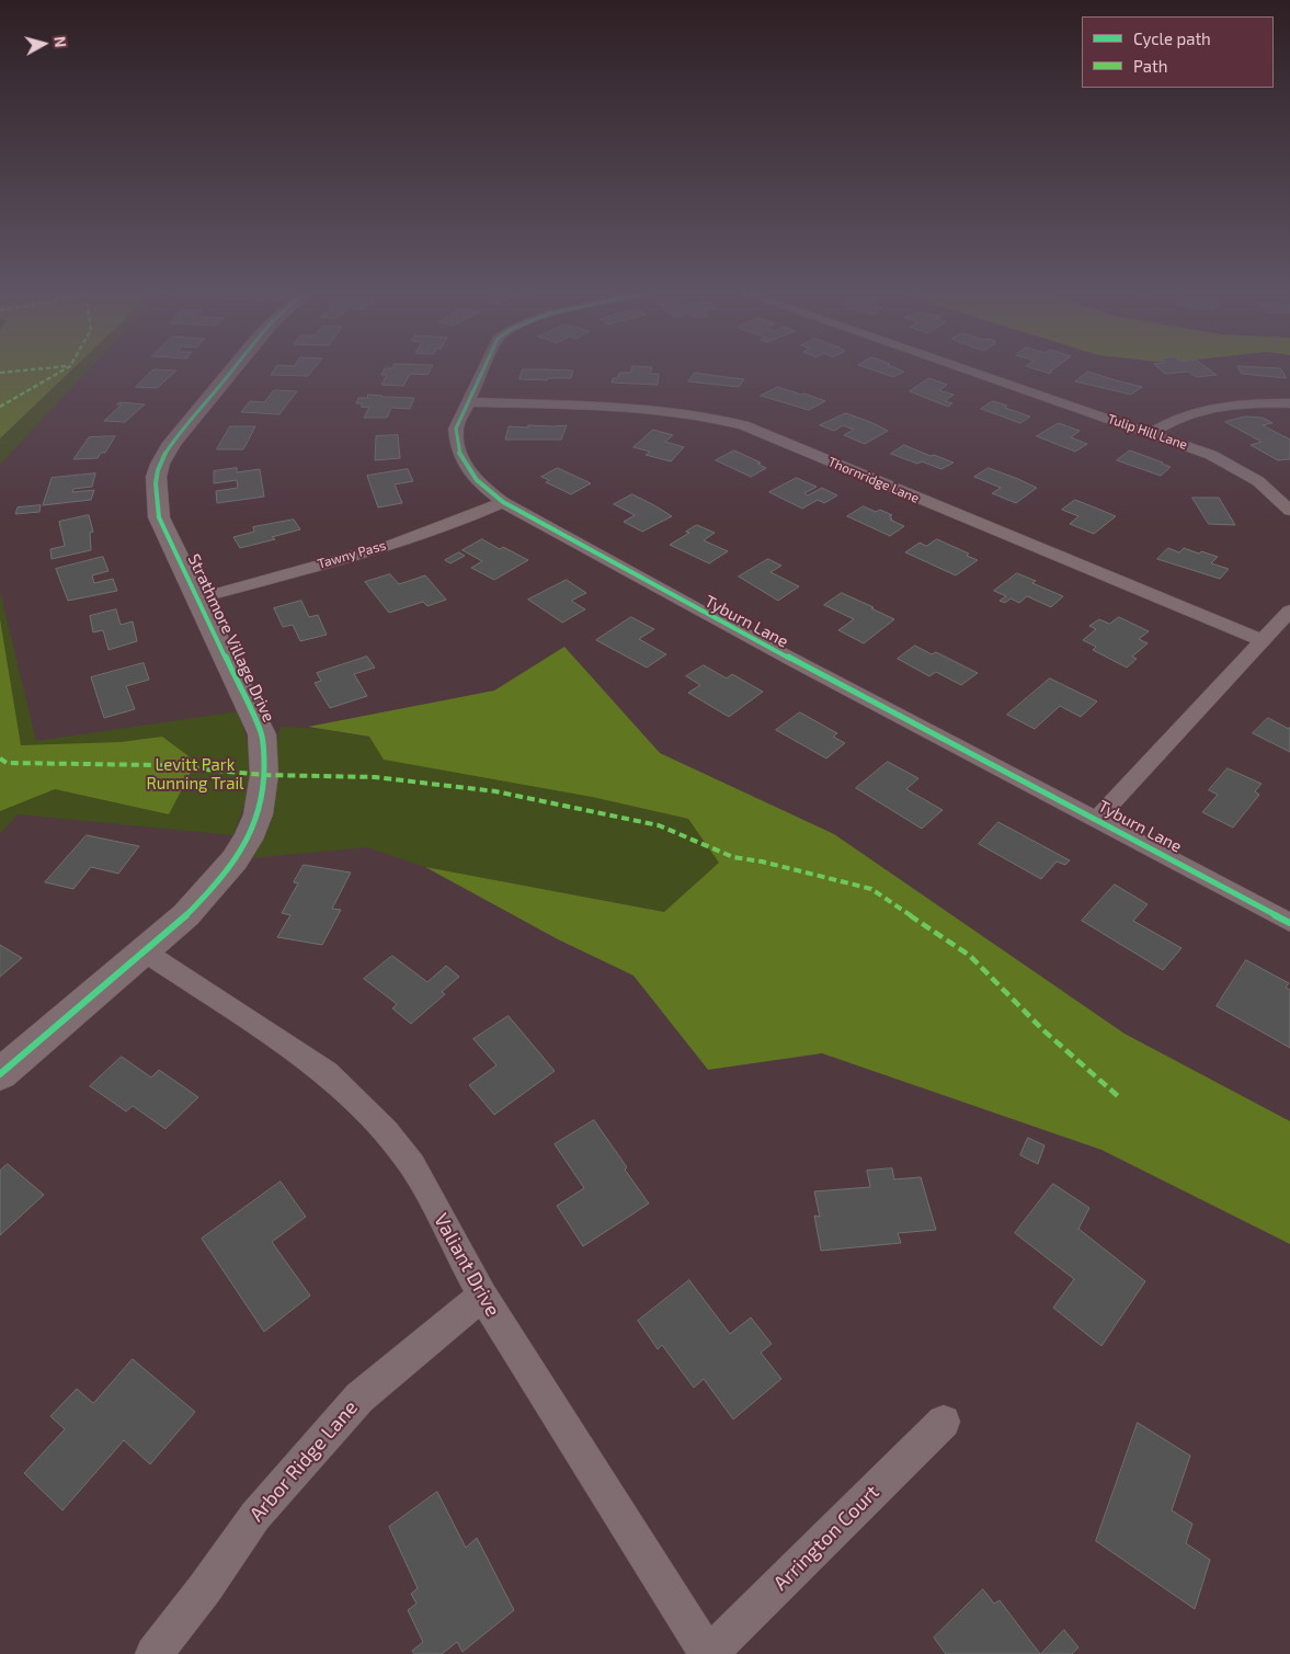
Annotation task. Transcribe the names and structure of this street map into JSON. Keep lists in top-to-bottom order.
{
  "streets": {
    "street": [
      "Tulip Hill Lane",
      "Thornridge Lane",
      "Tawny Pass",
      "Tyburn Lane",
      "Strathmore Village Drive",
      "Valiant Drive",
      "Arbor Ridge Lane",
      "Arrington Court"
    ]
  },
  "crossings": [
    ["Thornridge Lane", "Tyburn Lane"],
    ["Tawny Pass", "Tyburn Lane"],
    ["Tawny Pass", "Strathmore Village Drive"],
    ["Strathmore Village Drive", "Valiant Drive"],
    ["Valiant Drive", "Arbor Ridge Lane"],
    ["Valiant Drive", "Arrington Court"]
  ],
  "parks": ["Levitt Park Running Trail"],
  "legend": ["Cycle path", "Path"],
  "north": "right"
}
